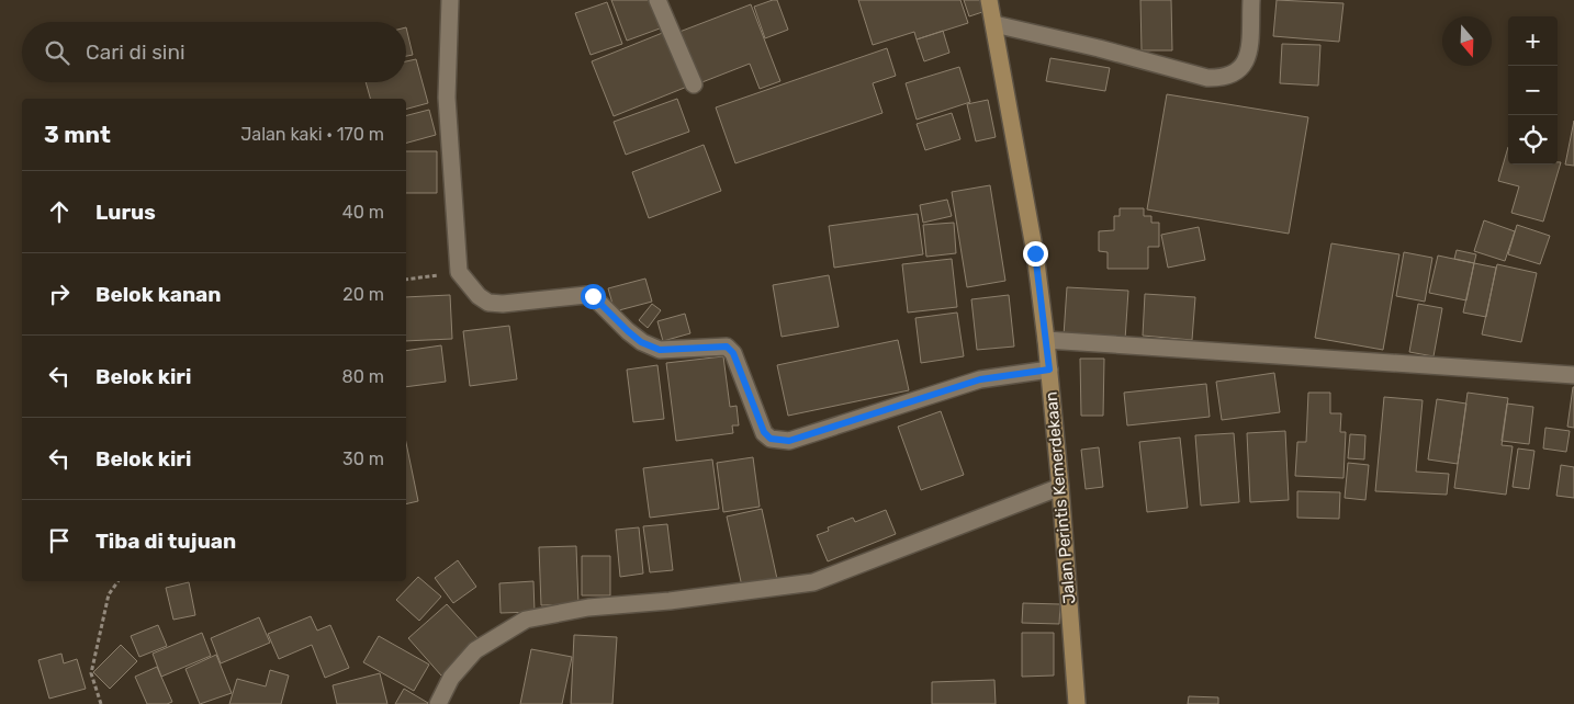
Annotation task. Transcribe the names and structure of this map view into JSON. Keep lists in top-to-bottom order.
{
  "streets": {
    "street": ["Jalan Perintis Kemerdekaan"]
  },
  "north": "bottom",
  "page": {
    "map_buttons": ["+", "−"],
    "search": "Cari di sini",
    "heading": ["3 mnt", "Jalan kaki · 170 m"],
    "list": [
      ["Lurus", "40 m"],
      ["Belok kanan", "20 m"],
      ["Belok kiri", "80 m"],
      ["Belok kiri", "30 m"],
      "Tiba di tujuan"
    ]
  }
}
